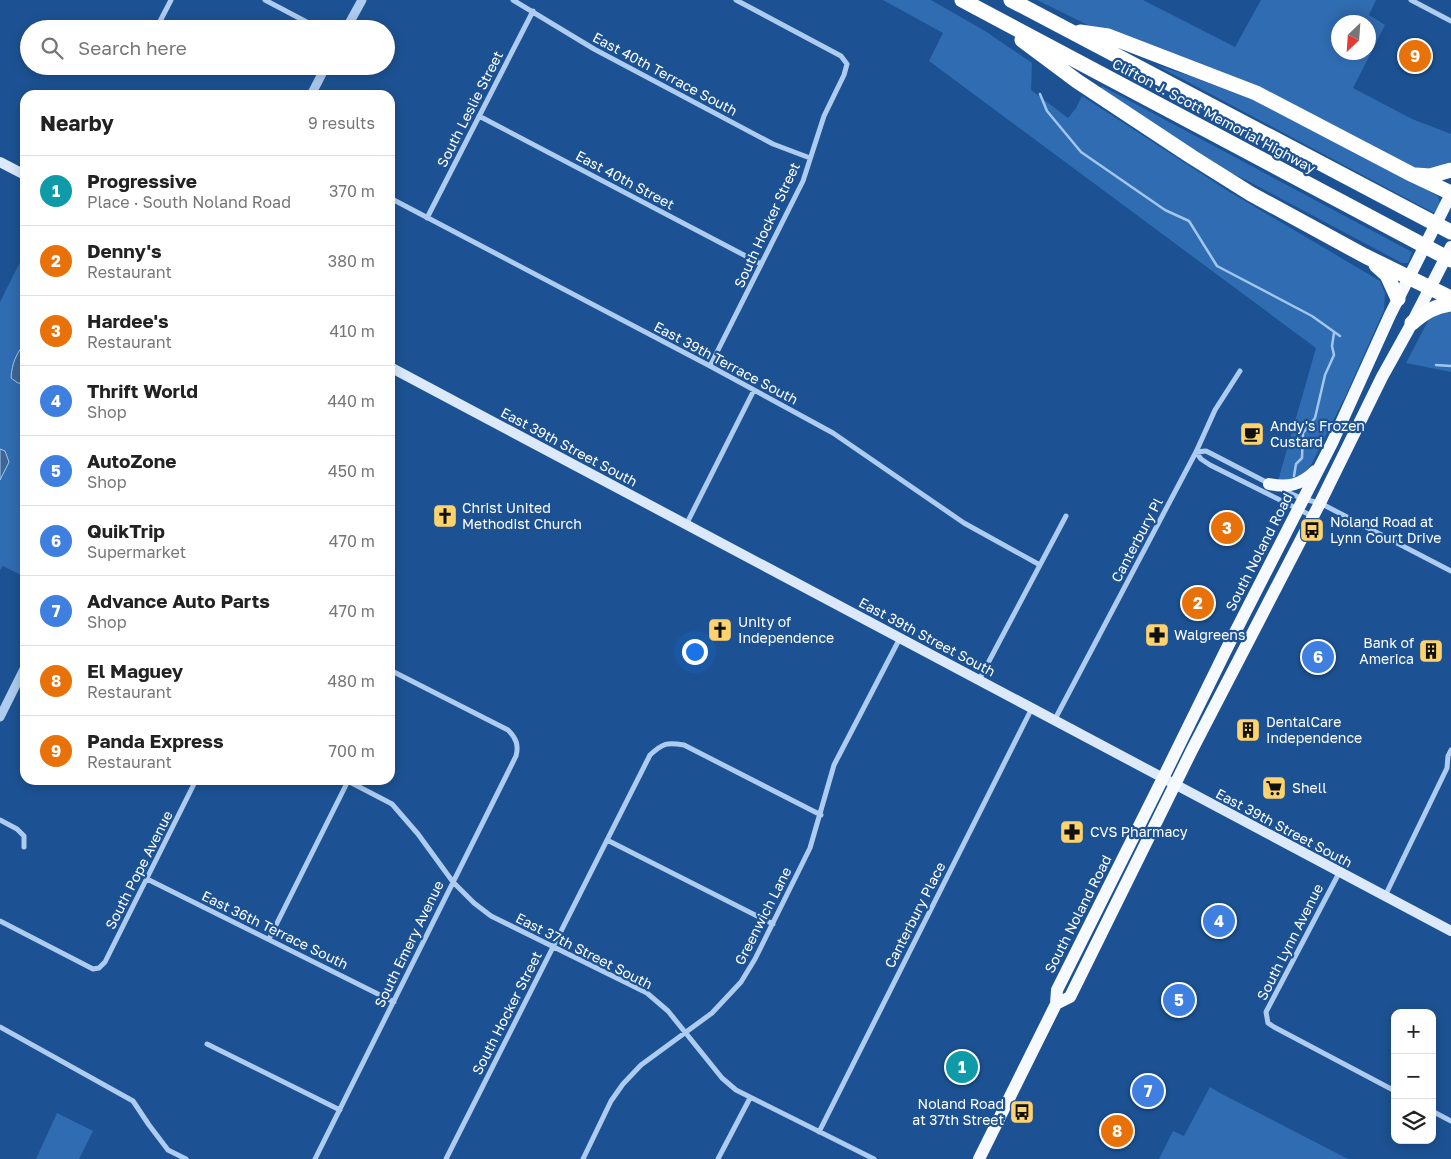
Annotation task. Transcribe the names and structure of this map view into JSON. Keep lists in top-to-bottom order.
{
  "streets": {
    "highway": ["Clifton J. Scott Memorial Highway"],
    "main road": ["East 39th Street South", "South Noland Road"],
    "street": [
      "East 40th Terrace South",
      "South Leslie Street",
      "East 40th Street",
      "South Hocker Street",
      "East 39th Terrace South",
      "Canterbury Pl",
      "South Pope Avenue",
      "Canterbury Place",
      "Greenwich Lane",
      "East 36th Terrace South",
      "South Lynn Avenue",
      "South Emery Avenue",
      "East 37th Street South"
    ]
  },
  "crossings": [
    ["East 40th Terrace South", "South Leslie Street"],
    ["East 40th Terrace South", "South Hocker Street"],
    ["South Leslie Street", "East 40th Street"],
    ["South Leslie Street", "East 39th Terrace South"],
    ["East 40th Street", "South Hocker Street"],
    ["South Hocker Street", "East 39th Terrace South"],
    ["South Hocker Street", "Greenwich Lane"],
    ["South Hocker Street", "East 37th Street South"],
    ["East 39th Street South", "Canterbury Pl"],
    ["East 39th Street South", "South Noland Road"],
    ["East 39th Street South", "Canterbury Place"],
    ["East 39th Street South", "Greenwich Lane"],
    ["East 39th Street South", "South Lynn Avenue"],
    ["South Pope Avenue", "East 36th Terrace South"],
    ["Canterbury Place", "East 37th Street South"],
    ["Greenwich Lane", "East 37th Street South"],
    ["East 36th Terrace South", "South Emery Avenue"],
    ["South Emery Avenue", "East 37th Street South"]
  ],
  "places": {
    "cafe": ["Andy's Frozen Custard"],
    "church": ["Christ United Methodist Church", "Unity of Independence"],
    "bus stop": ["Noland Road at Lynn Court Drive", "Noland Road at 37th Street"],
    "pharmacy": ["Walgreens", "CVS Pharmacy"],
    "building": ["Bank of America", "DentalCare Independence"],
    "supermarket": ["Shell"]
  },
  "north": "bottom left",
  "page": {
    "search": "Search here",
    "pins": [
      "9",
      "3",
      "2",
      "6",
      "4",
      "5",
      "1",
      "7",
      "8"
    ],
    "heading": ["Nearby", "9 results"],
    "list": [
      {
        "mark": "1",
        "name": "Progressive",
        "note": "Place · South Noland Road",
        "value": "370 m"
      },
      {
        "mark": "2",
        "name": "Denny's",
        "note": "Restaurant",
        "value": "380 m"
      },
      {
        "mark": "3",
        "name": "Hardee's",
        "note": "Restaurant",
        "value": "410 m"
      },
      {
        "mark": "4",
        "name": "Thrift World",
        "note": "Shop",
        "value": "440 m"
      },
      {
        "mark": "5",
        "name": "AutoZone",
        "note": "Shop",
        "value": "450 m"
      },
      {
        "mark": "6",
        "name": "QuikTrip",
        "note": "Supermarket",
        "value": "470 m"
      },
      {
        "mark": "7",
        "name": "Advance Auto Parts",
        "note": "Shop",
        "value": "470 m"
      },
      {
        "mark": "8",
        "name": "El Maguey",
        "note": "Restaurant",
        "value": "480 m"
      },
      {
        "mark": "9",
        "name": "Panda Express",
        "note": "Restaurant",
        "value": "700 m"
      }
    ],
    "map_buttons": ["+", "−"]
  }
}
